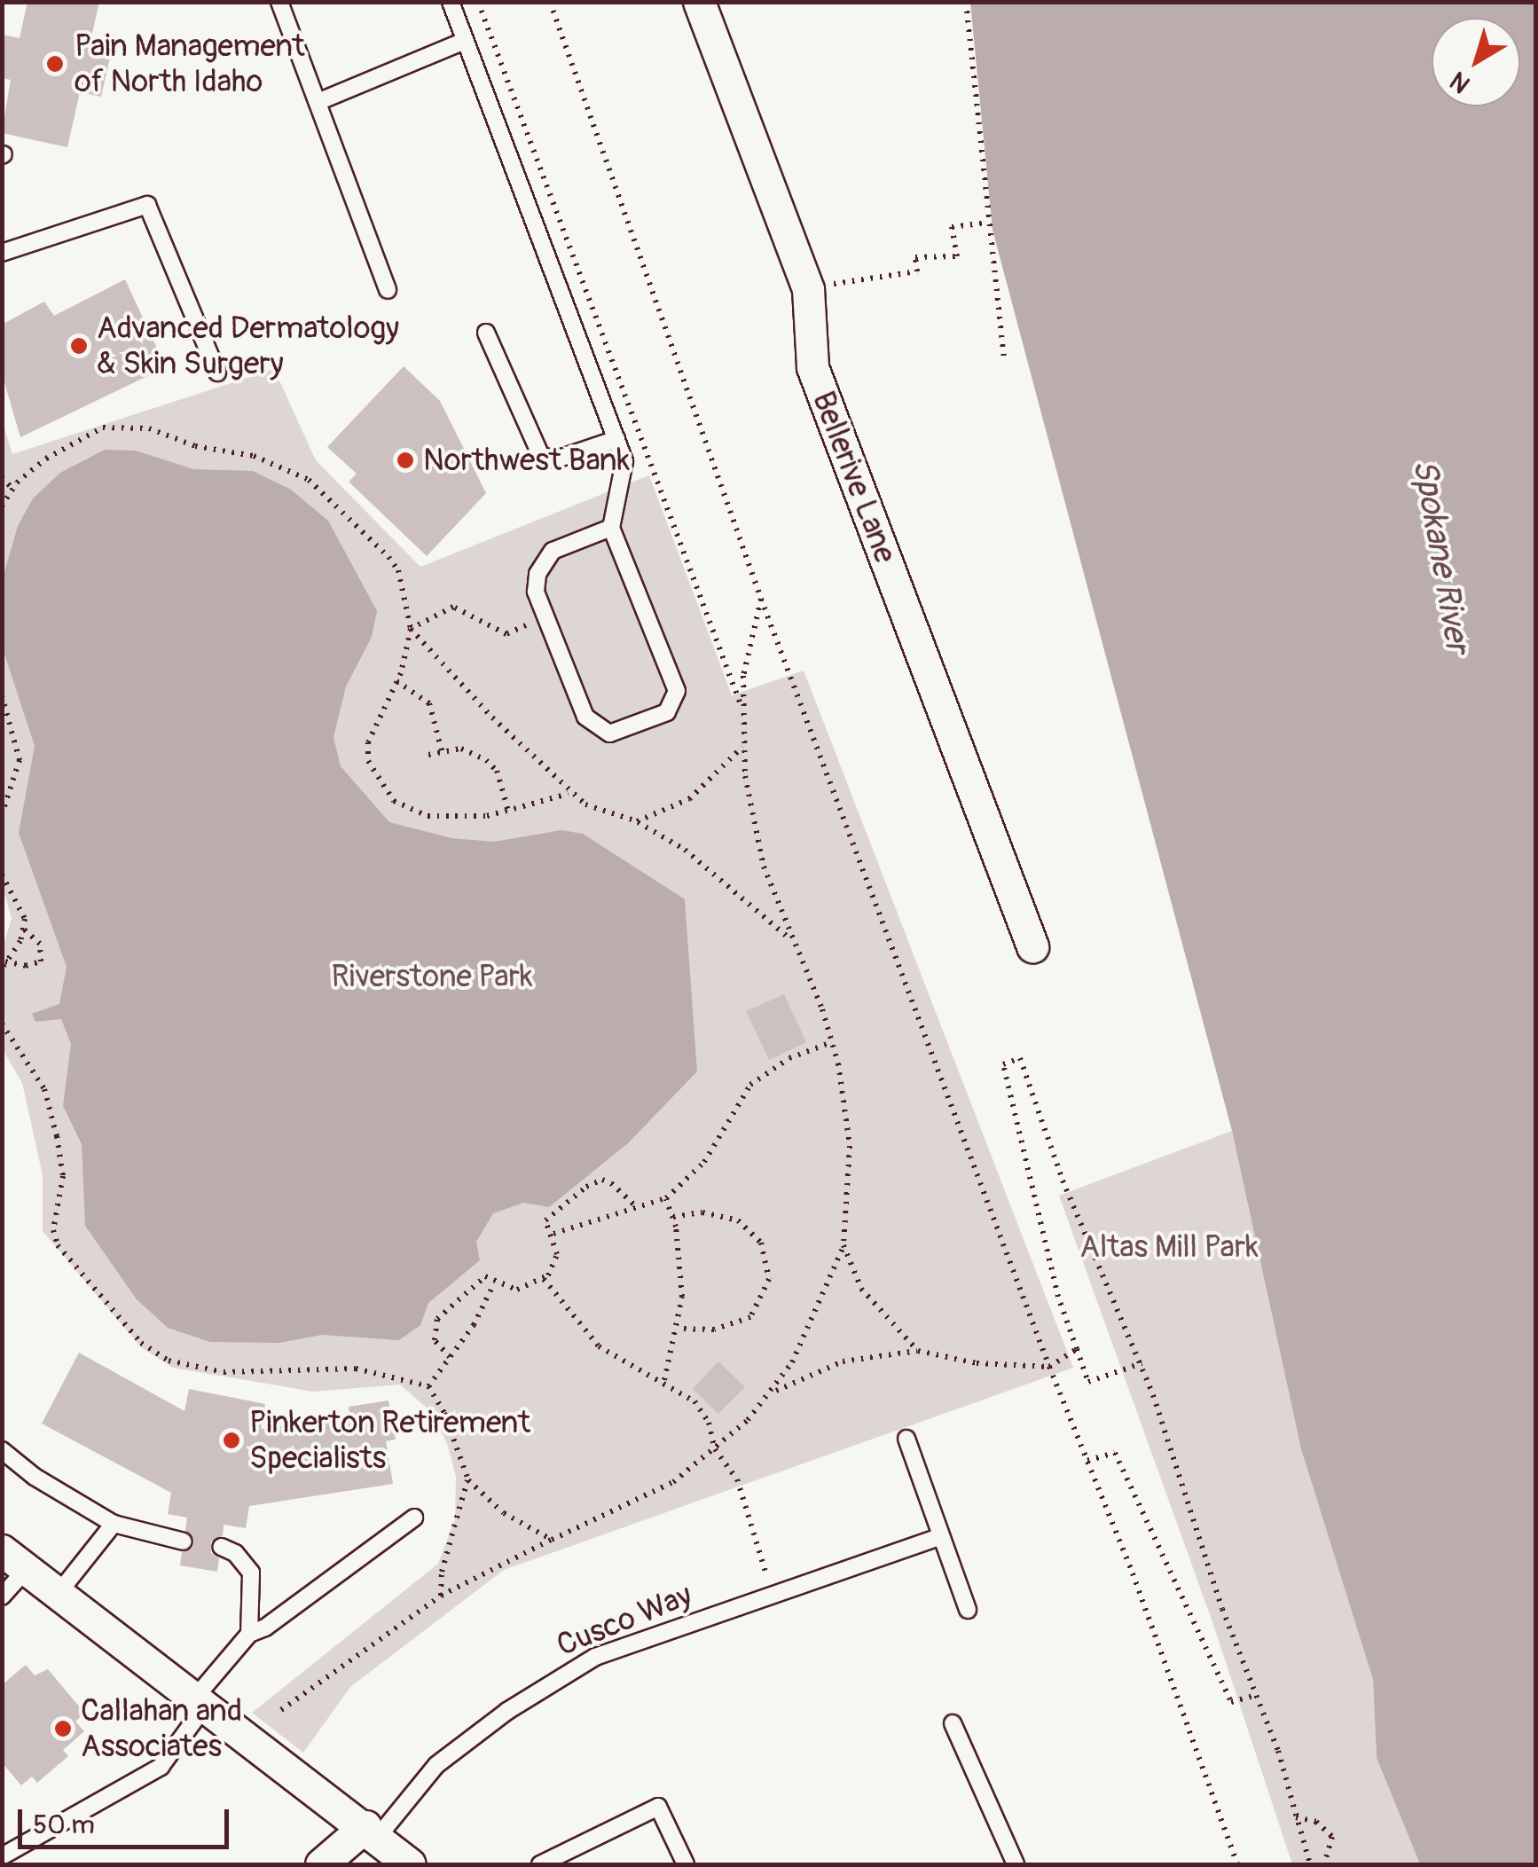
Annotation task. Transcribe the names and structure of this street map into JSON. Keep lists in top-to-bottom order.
{
  "streets": {
    "street": ["Bellerive Lane"],
    "lane": ["Cusco Way"]
  },
  "water": ["Spokane River"],
  "parks": ["Riverstone Park", "Altas Mill Park"],
  "places": [
    "Pain Management of North Idaho",
    "Advanced Dermatology & Skin Surgery",
    "Northwest Bank",
    "Pinkerton Retirement Specialists",
    "Callahan and Associates"
  ],
  "scale_bar": "50 m",
  "north": "bottom left"
}
